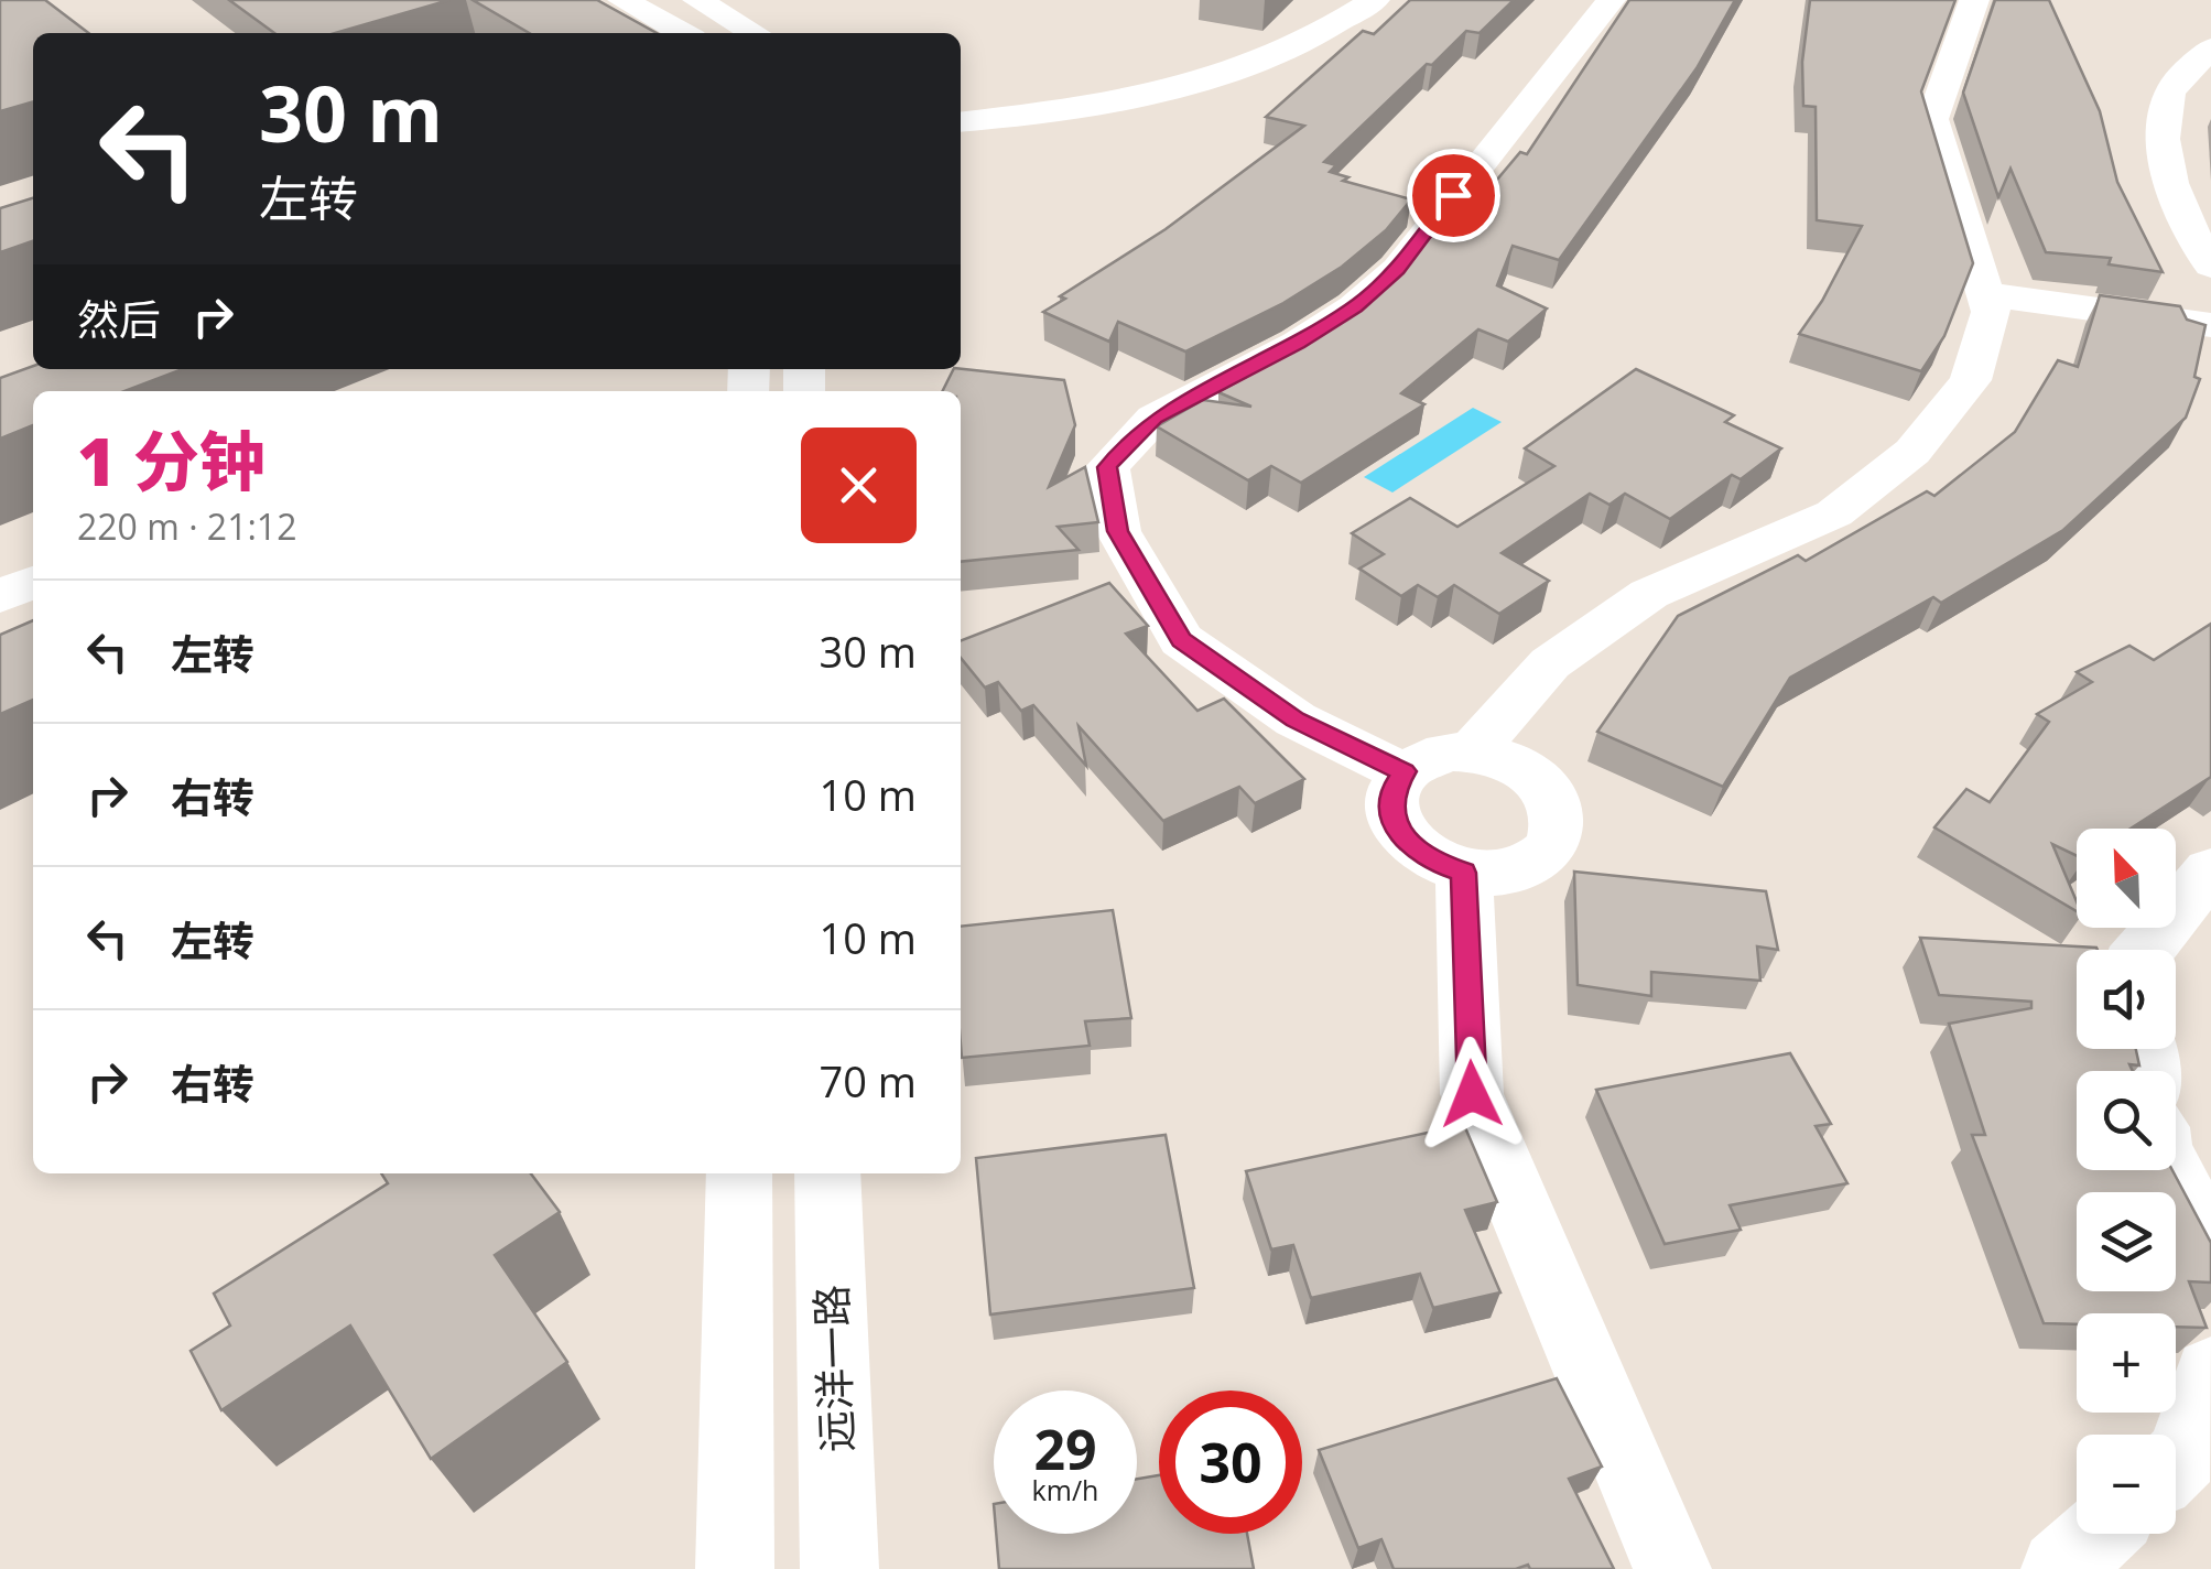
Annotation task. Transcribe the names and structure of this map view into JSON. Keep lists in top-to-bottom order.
{
  "streets": {
    "street": ["远洋一路"]
  },
  "north": "top left",
  "page": {
    "turn": ["30 m", "左转"],
    "then": "然后",
    "heading": ["1 分钟", "220 m · 21:12"],
    "list": [
      {
        "name": "左转",
        "value": "30 m"
      },
      {
        "name": "右转",
        "value": "10 m"
      },
      {
        "name": "左转",
        "value": "10 m"
      },
      {
        "name": "右转",
        "value": "70 m"
      }
    ],
    "map_buttons": ["+", "−"],
    "speed": "29 km/h",
    "limit": "30"
  }
}
